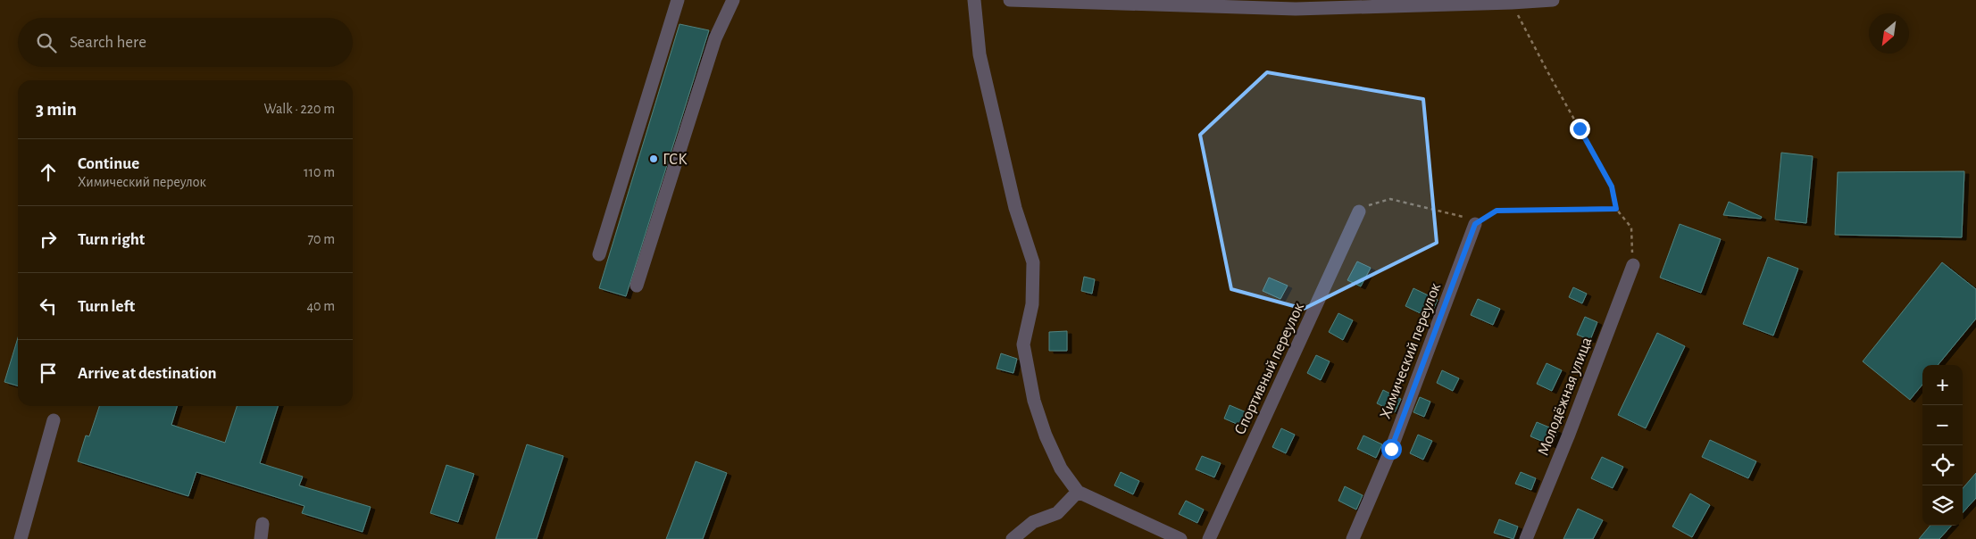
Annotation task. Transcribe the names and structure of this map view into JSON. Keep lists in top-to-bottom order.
{
  "streets": {
    "street": ["Химический переулок", "Спортивный переулок", "Молодёжная улица"]
  },
  "places": ["ГСК"],
  "north": "bottom left",
  "page": {
    "search": "Search here",
    "heading": ["3 min", "Walk · 220 m"],
    "list": [
      ["Continue", "Химический переулок", "110 m"],
      ["Turn right", "70 m"],
      ["Turn left", "40 m"],
      "Arrive at destination"
    ],
    "map_buttons": ["+", "−"]
  }
}
